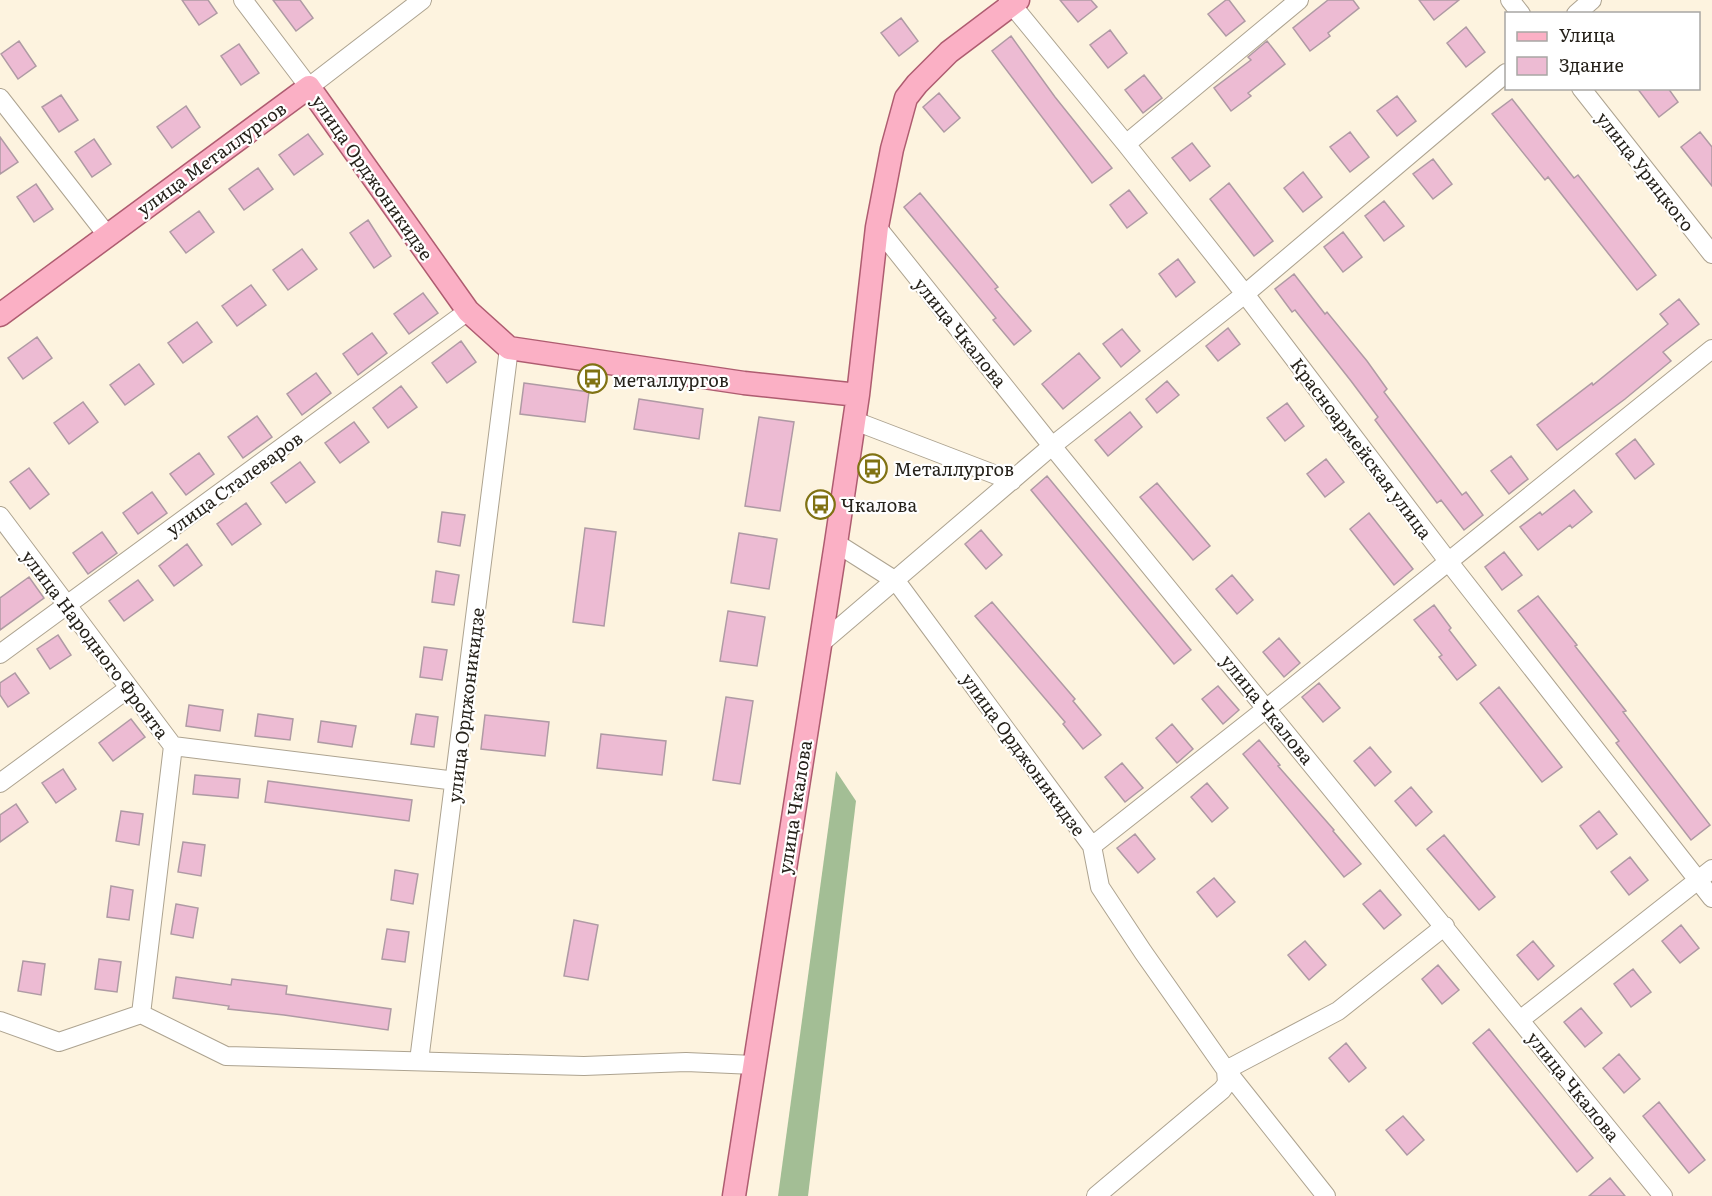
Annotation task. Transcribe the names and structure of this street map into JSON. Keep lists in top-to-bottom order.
{
  "streets": {
    "main road": ["улица Металлургов", "улица Орджоникидзе", "улица Чкалова"],
    "street": [
      "улица Урицкого",
      "Красноармейская улица",
      "улица Сталеваров",
      "улица Народного Фронта"
    ]
  },
  "crossings": [
    ["улица Металлургов", "улица Орджоникидзе"],
    ["улица Орджоникидзе", "улица Чкалова"],
    ["улица Орджоникидзе", "улица Сталеваров"],
    ["улица Орджоникидзе", "улица Народного Фронта"],
    ["улица Сталеваров", "улица Народного Фронта"]
  ],
  "places": {
    "bus stop": ["металлургов", "Металлургов", "Чкалова"]
  },
  "legend": ["Улица", "Здание"]
}
